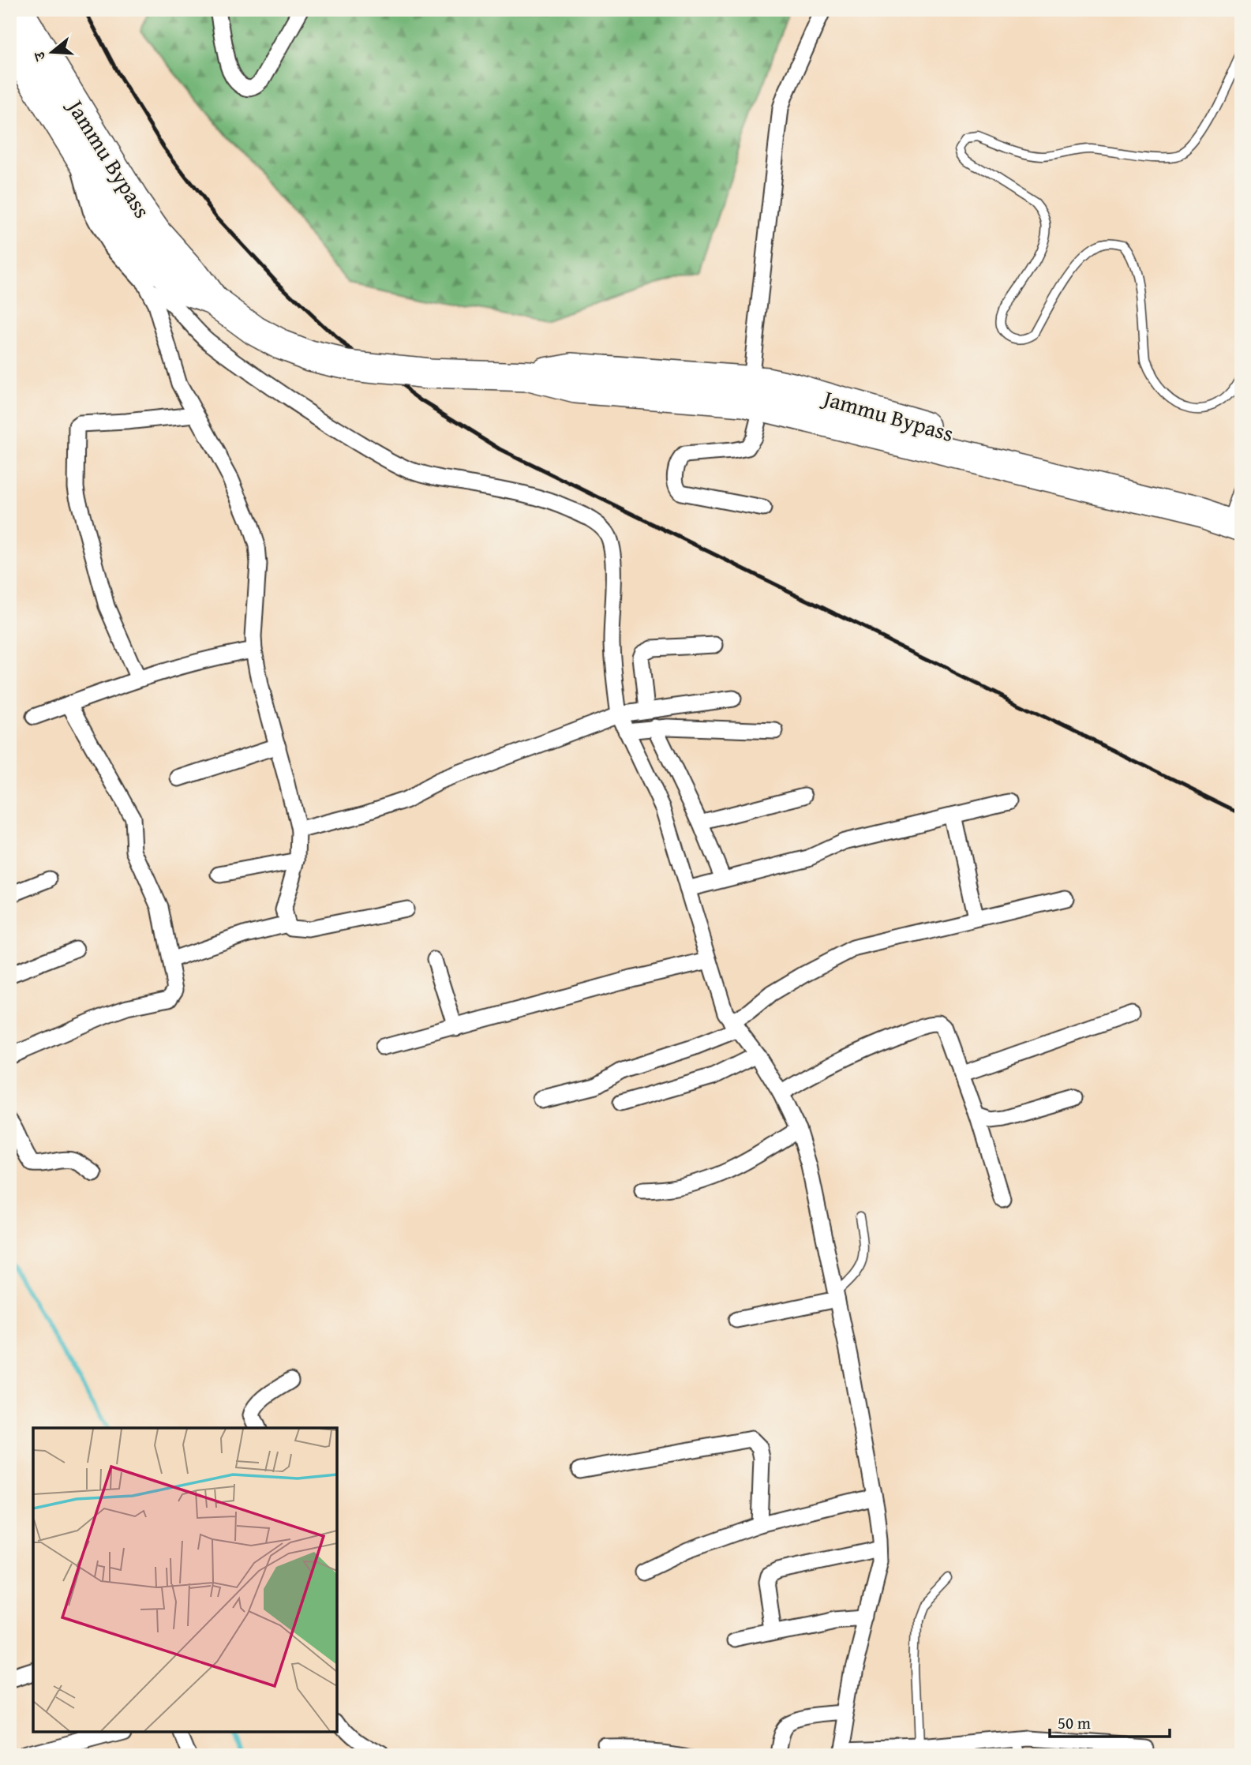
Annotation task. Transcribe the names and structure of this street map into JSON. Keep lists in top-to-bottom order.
{
  "streets": {
    "highway": ["Jammu Bypass"]
  },
  "scale_bar": "50 m",
  "north": "left"
}
